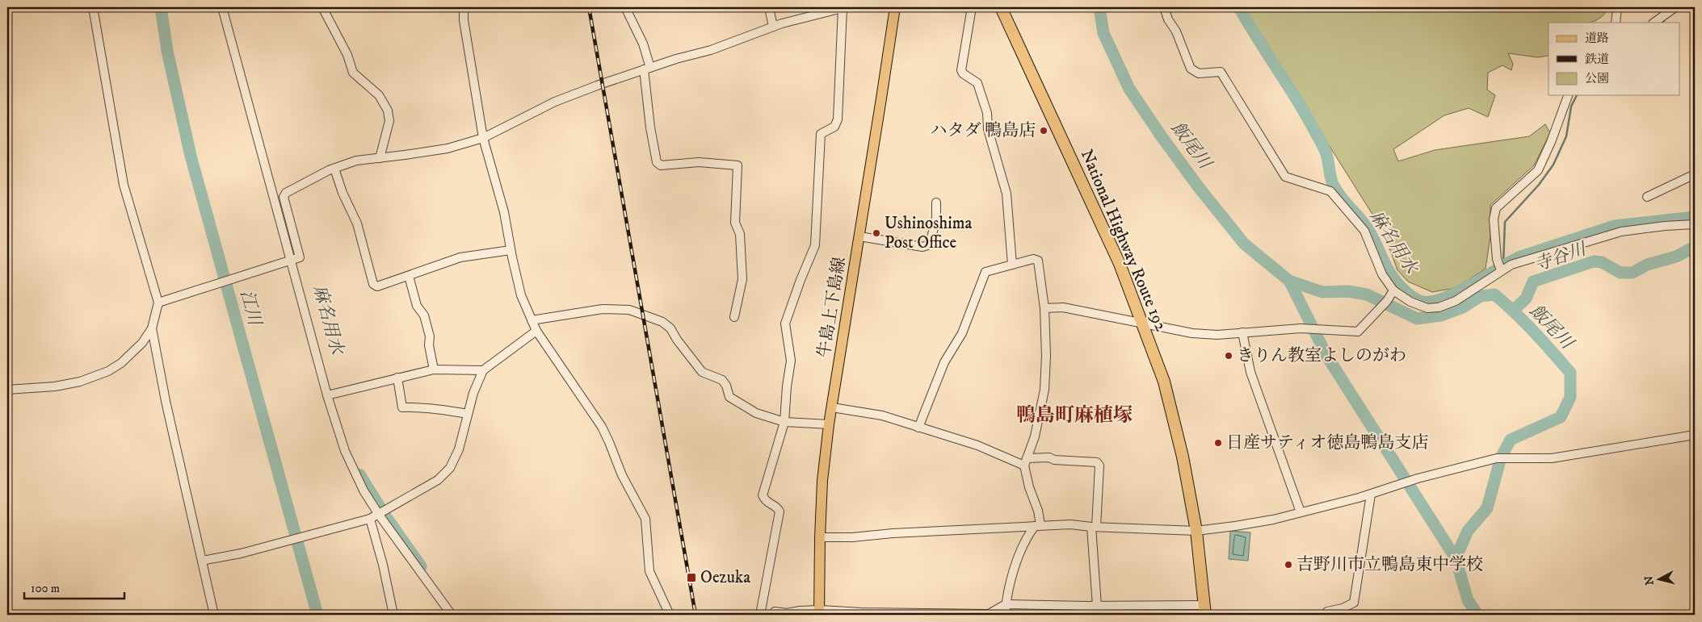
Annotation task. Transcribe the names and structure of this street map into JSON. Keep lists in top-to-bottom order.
{
  "streets": {
    "highway": ["National Highway Route 192"],
    "main road": ["牛島上下島線"]
  },
  "districts": ["鴨島町麻植塚"],
  "water": [
    "飯尾川",
    "麻名用水",
    "寺谷川",
    "江川"
  ],
  "places": {
    "other": [
      "ハタダ 鴨島店",
      "Ushinoshima Post Office",
      "きりん教室よしのがわ",
      "日産サティオ徳島鴨島支店",
      "吉野川市立鴨島東中学校"
    ],
    "transit": ["Oezuka"]
  },
  "legend": ["道路", "鉄道", "公園"],
  "scale_bar": "100 m",
  "north": "left"
}
